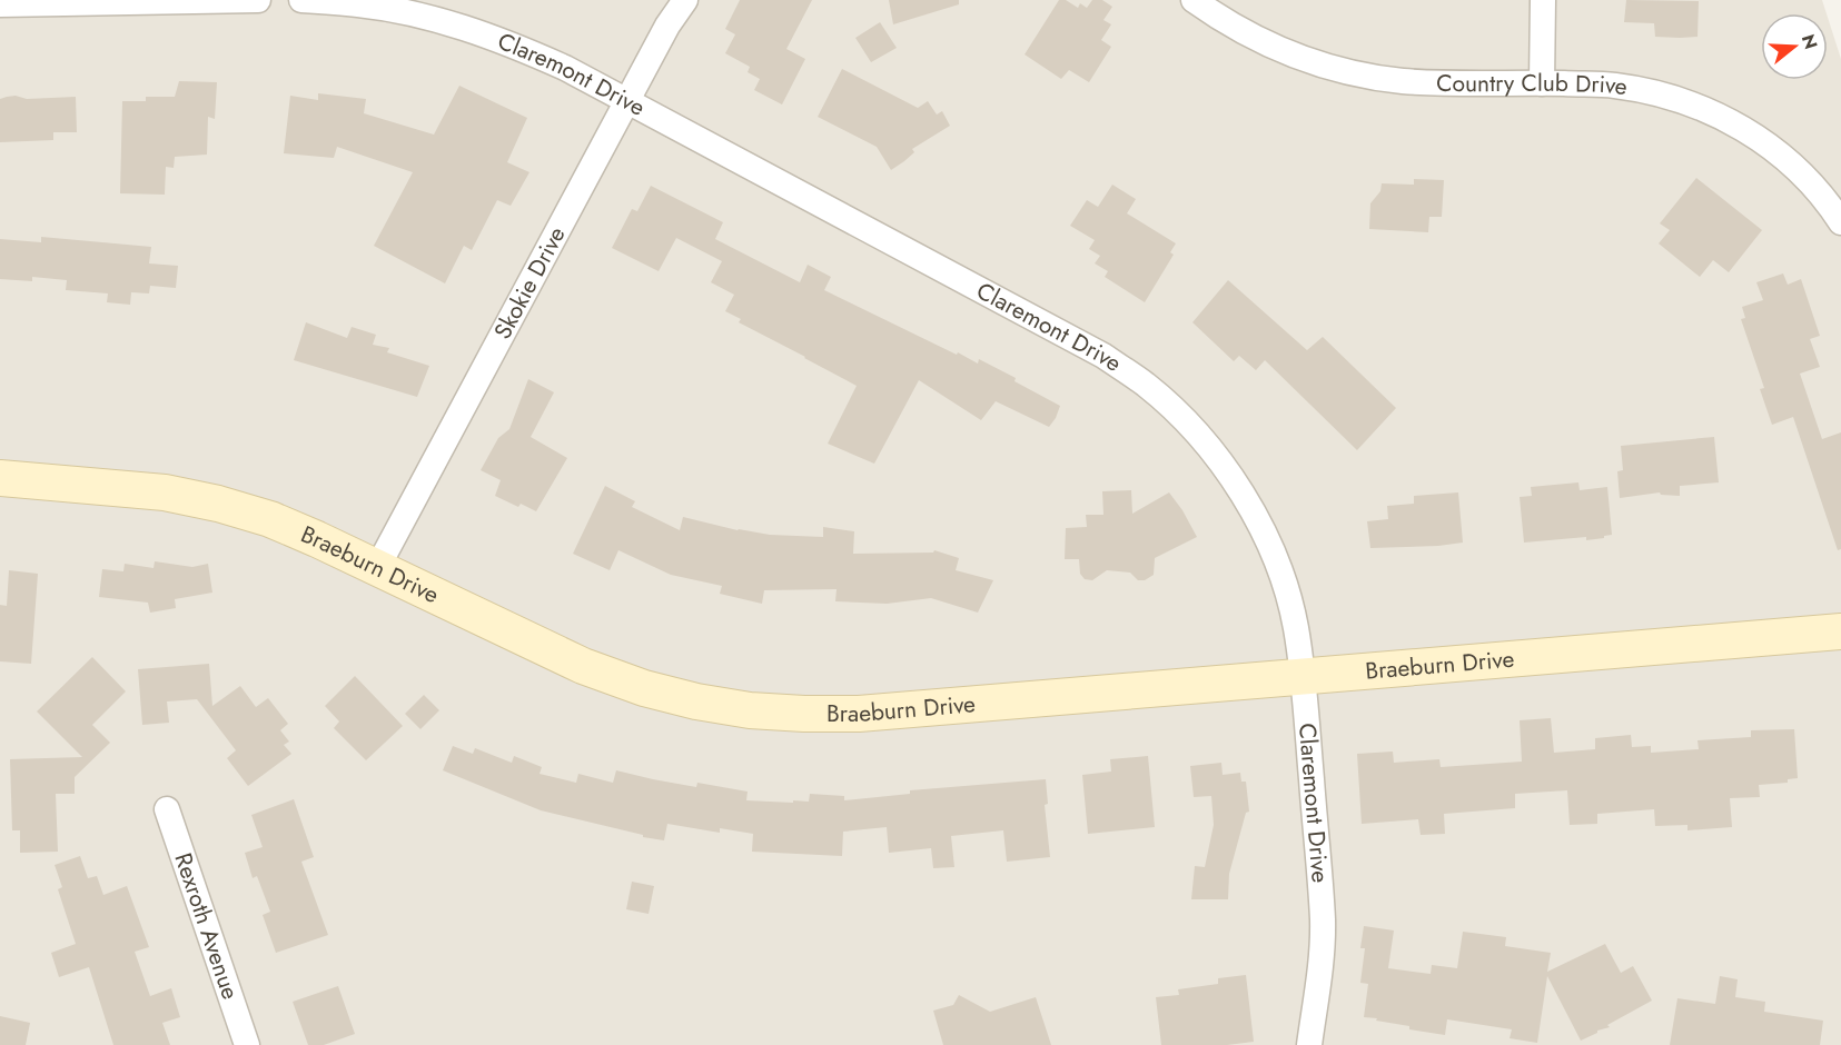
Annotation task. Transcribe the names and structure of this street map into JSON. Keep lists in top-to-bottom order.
{
  "streets": {
    "street": [
      "Claremont Drive",
      "Country Club Drive",
      "Skokie Drive",
      "Braeburn Drive",
      "Rexroth Avenue"
    ]
  },
  "crossings": [
    ["Claremont Drive", "Skokie Drive"],
    ["Claremont Drive", "Braeburn Drive"],
    ["Skokie Drive", "Braeburn Drive"]
  ],
  "north": "right"
}
